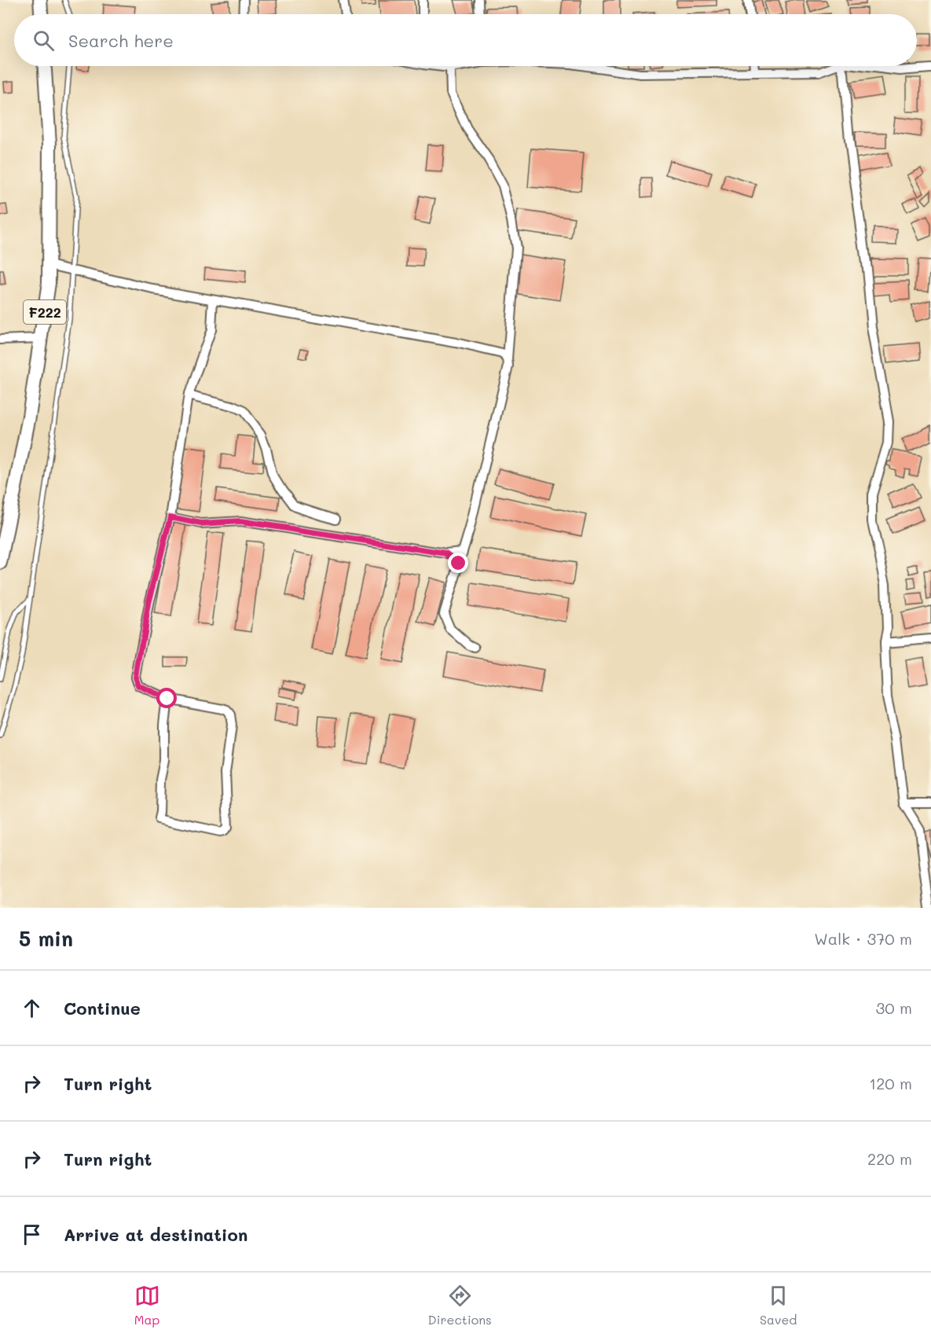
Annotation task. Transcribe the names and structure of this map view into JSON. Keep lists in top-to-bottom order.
{
  "streets": {
    "main road": ["F222"]
  },
  "page": {
    "search": "Search here",
    "heading": ["5 min", "Walk · 370 m"],
    "list": [
      ["Continue", "30 m"],
      ["Turn right", "120 m"],
      ["Turn right", "220 m"],
      "Arrive at destination"
    ],
    "nav": ["Map", "Directions", "Saved"]
  }
}
